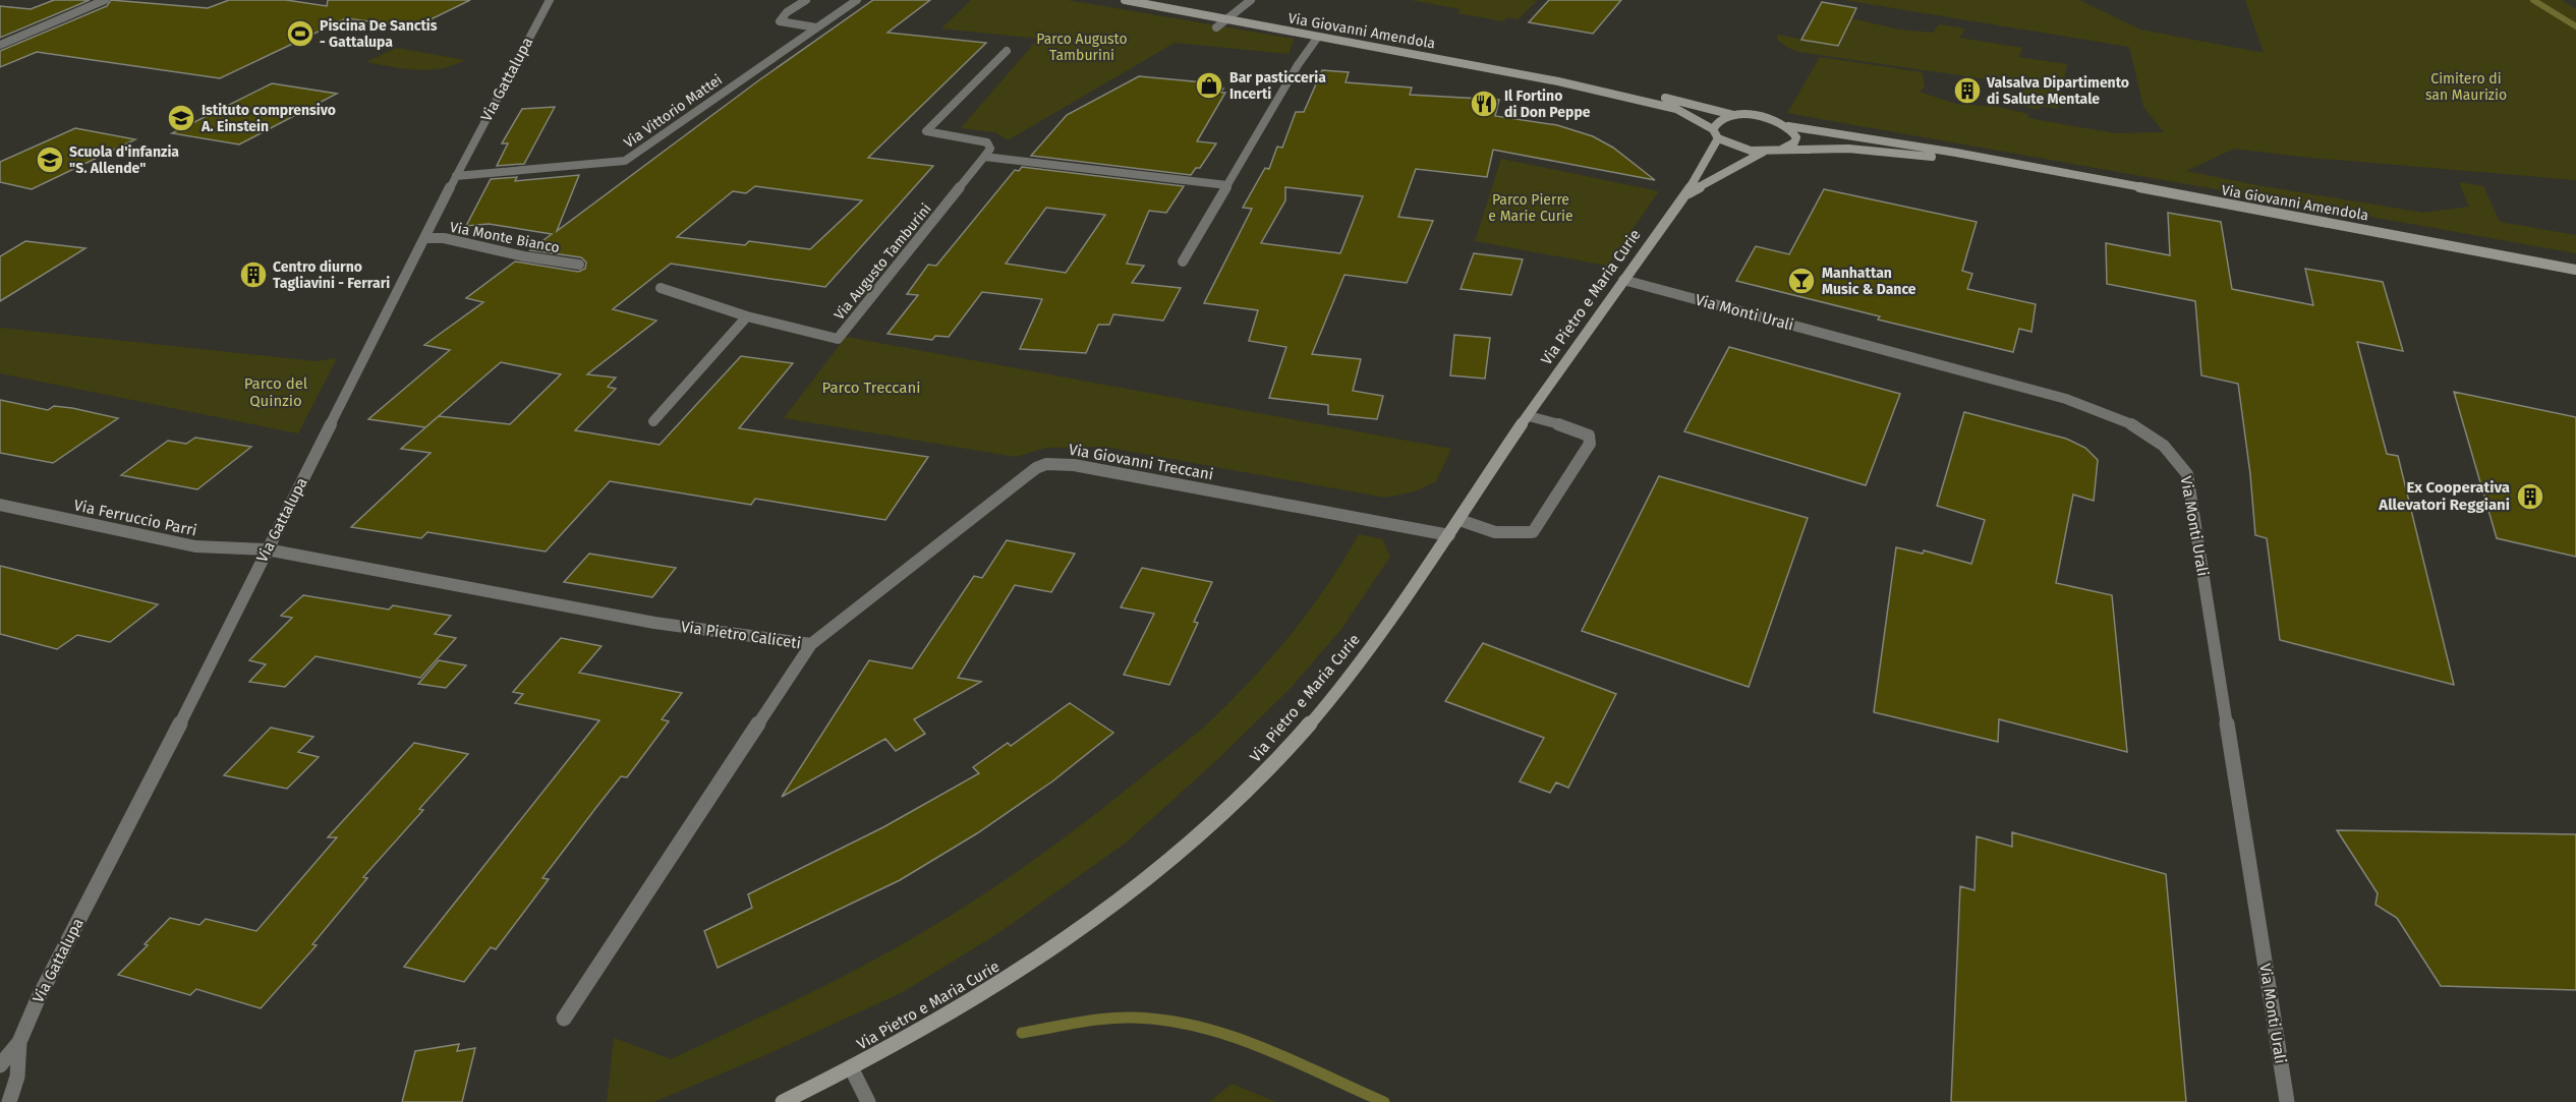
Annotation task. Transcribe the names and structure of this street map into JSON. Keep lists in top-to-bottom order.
{
  "streets": {
    "main road": ["Via Giovanni Amendola", "Via Pietro e Maria Curie"],
    "street": [
      "Via Gattalupa",
      "Via Vittorio Mattei",
      "Via Monte Bianco",
      "Via Augusto Tamburini",
      "Via Monti Urali",
      "Via Giovanni Treccani",
      "Via Ferruccio Parri",
      "Via Pietro Caliceti"
    ]
  },
  "crossings": [
    ["Via Giovanni Amendola", "Via Pietro e Maria Curie"],
    ["Via Gattalupa", "Via Vittorio Mattei"],
    ["Via Gattalupa", "Via Monte Bianco"],
    ["Via Gattalupa", "Via Ferruccio Parri"],
    ["Via Gattalupa", "Via Pietro Caliceti"],
    ["Via Pietro e Maria Curie", "Via Monti Urali"],
    ["Via Pietro e Maria Curie", "Via Giovanni Treccani"],
    ["Via Giovanni Treccani", "Via Pietro Caliceti"],
    ["Via Ferruccio Parri", "Via Pietro Caliceti"]
  ],
  "parks": [
    "Parco Augusto Tamburini",
    "Cimitero di san Maurizio",
    "Parco Pierre e Marie Curie",
    "Parco del Quinzio",
    "Parco Treccani"
  ],
  "places": {
    "sports": ["Piscina De Sanctis - Gattalupa"],
    "shop": ["Bar pasticceria Incerti"],
    "building": ["Valsalva Dipartimento di Salute Mentale", "Centro diurno Tagliavini - Ferrari", "Ex Cooperativa Allevatori Reggiani"],
    "restaurant": ["Il Fortino di Don Peppe"],
    "school or university": ["Istituto comprensivo A. Einstein", "Scuola d'infanzia \"S. Allende\""],
    "bar": ["Manhattan Music & Dance"]
  }
}
